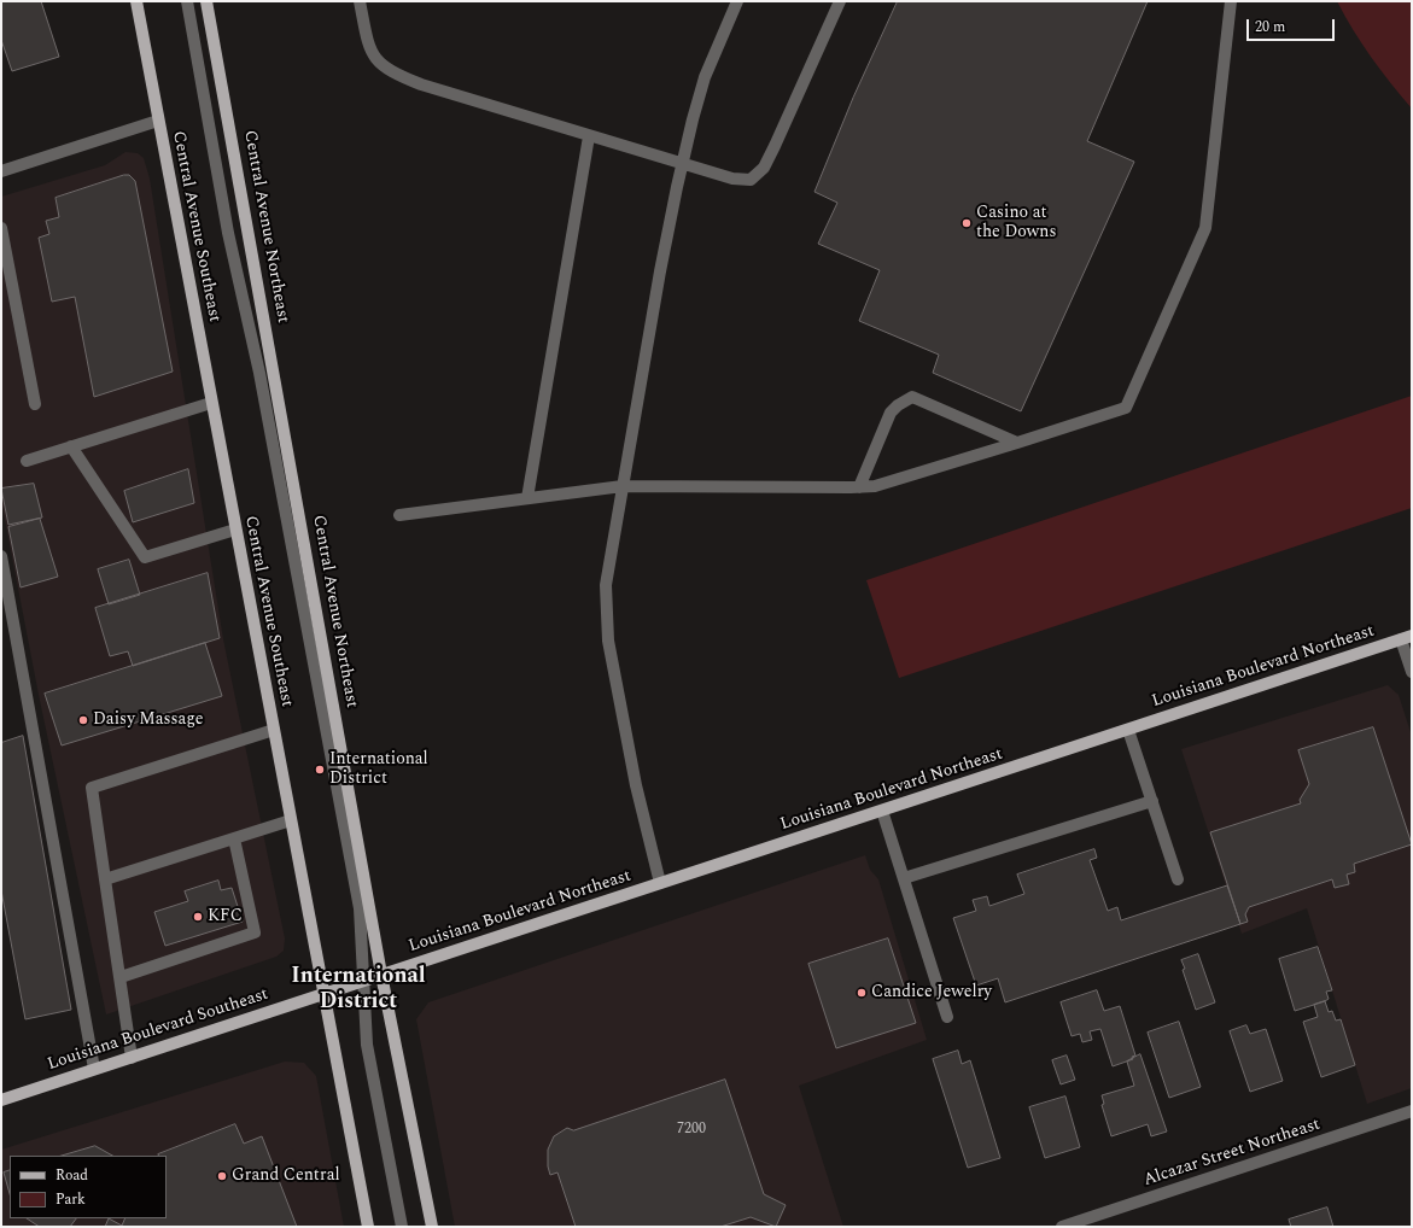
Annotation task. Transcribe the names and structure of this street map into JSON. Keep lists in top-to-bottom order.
{
  "streets": {
    "main road": [
      "Central Avenue Southeast",
      "Central Avenue Northeast",
      "Louisiana Boulevard Northeast",
      "Louisiana Boulevard Southeast"
    ],
    "street": ["Alcazar Street Northeast"]
  },
  "crossings": [
    ["Central Avenue Southeast", "Louisiana Boulevard Southeast"],
    ["Central Avenue Northeast", "Louisiana Boulevard Northeast"],
    ["Central Avenue Northeast", "Louisiana Boulevard Southeast"],
    ["Louisiana Boulevard Northeast", "Louisiana Boulevard Southeast"]
  ],
  "districts": ["International District"],
  "places": [
    "Casino at the Downs",
    "Daisy Massage",
    "International District",
    "KFC",
    "Candice Jewelry",
    "Grand Central"
  ],
  "house_numbers": ["7200"],
  "legend": ["Road", "Park"],
  "scale_bar": "20 m"
}
